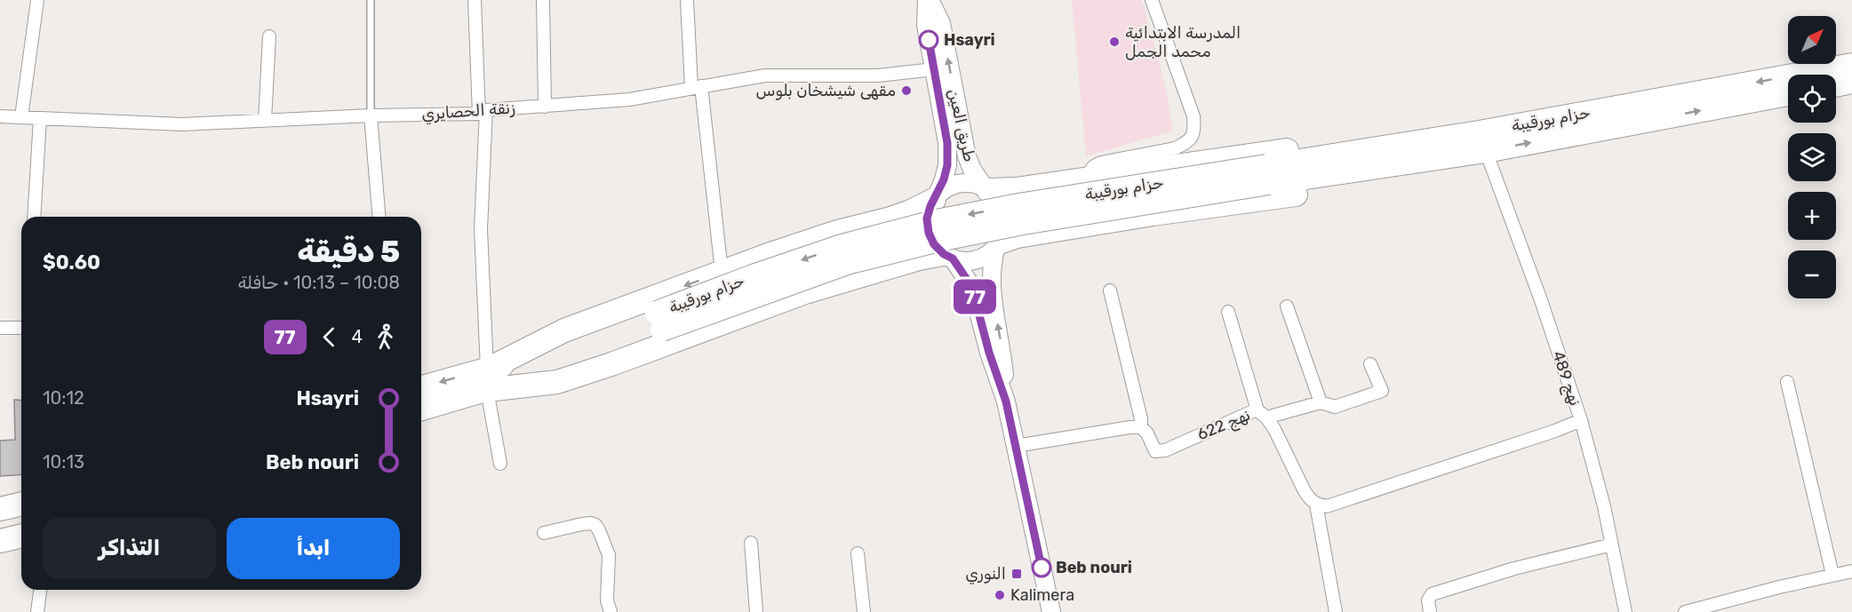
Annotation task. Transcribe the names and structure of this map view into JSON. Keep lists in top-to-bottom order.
{
  "streets": {
    "highway": ["حزام بورقيبة"],
    "main road": ["طريق العين"],
    "street": ["زنقة الحصايري", "نهج 489", "نهج 622"]
  },
  "crossings": [
    ["زنقة الحصايري", "طريق العين"],
    ["حزام بورقيبة", "نهج 489"]
  ],
  "places": {
    "other": [
      "Hsayri",
      "المدرسة الابتدائية محمد الجمل",
      "مقهى شيشخان بلوس",
      "Beb nouri",
      "Kalimera"
    ],
    "transit": ["النوري"]
  },
  "lines": ["bus line 77"],
  "north": "top right",
  "page": {
    "on_map": "77",
    "map_buttons": ["+", "−"],
    "heading": ["5 دقيقة", "10:08 – 10:13 · حافلة", "$0.60"],
    "legs": ["4", "77"],
    "list": [
      {
        "name": "Hsayri",
        "value": "10:12"
      },
      {
        "name": "Beb nouri",
        "value": "10:13"
      }
    ],
    "buttons": ["ابدأ", "التذاكر"]
  }
}
